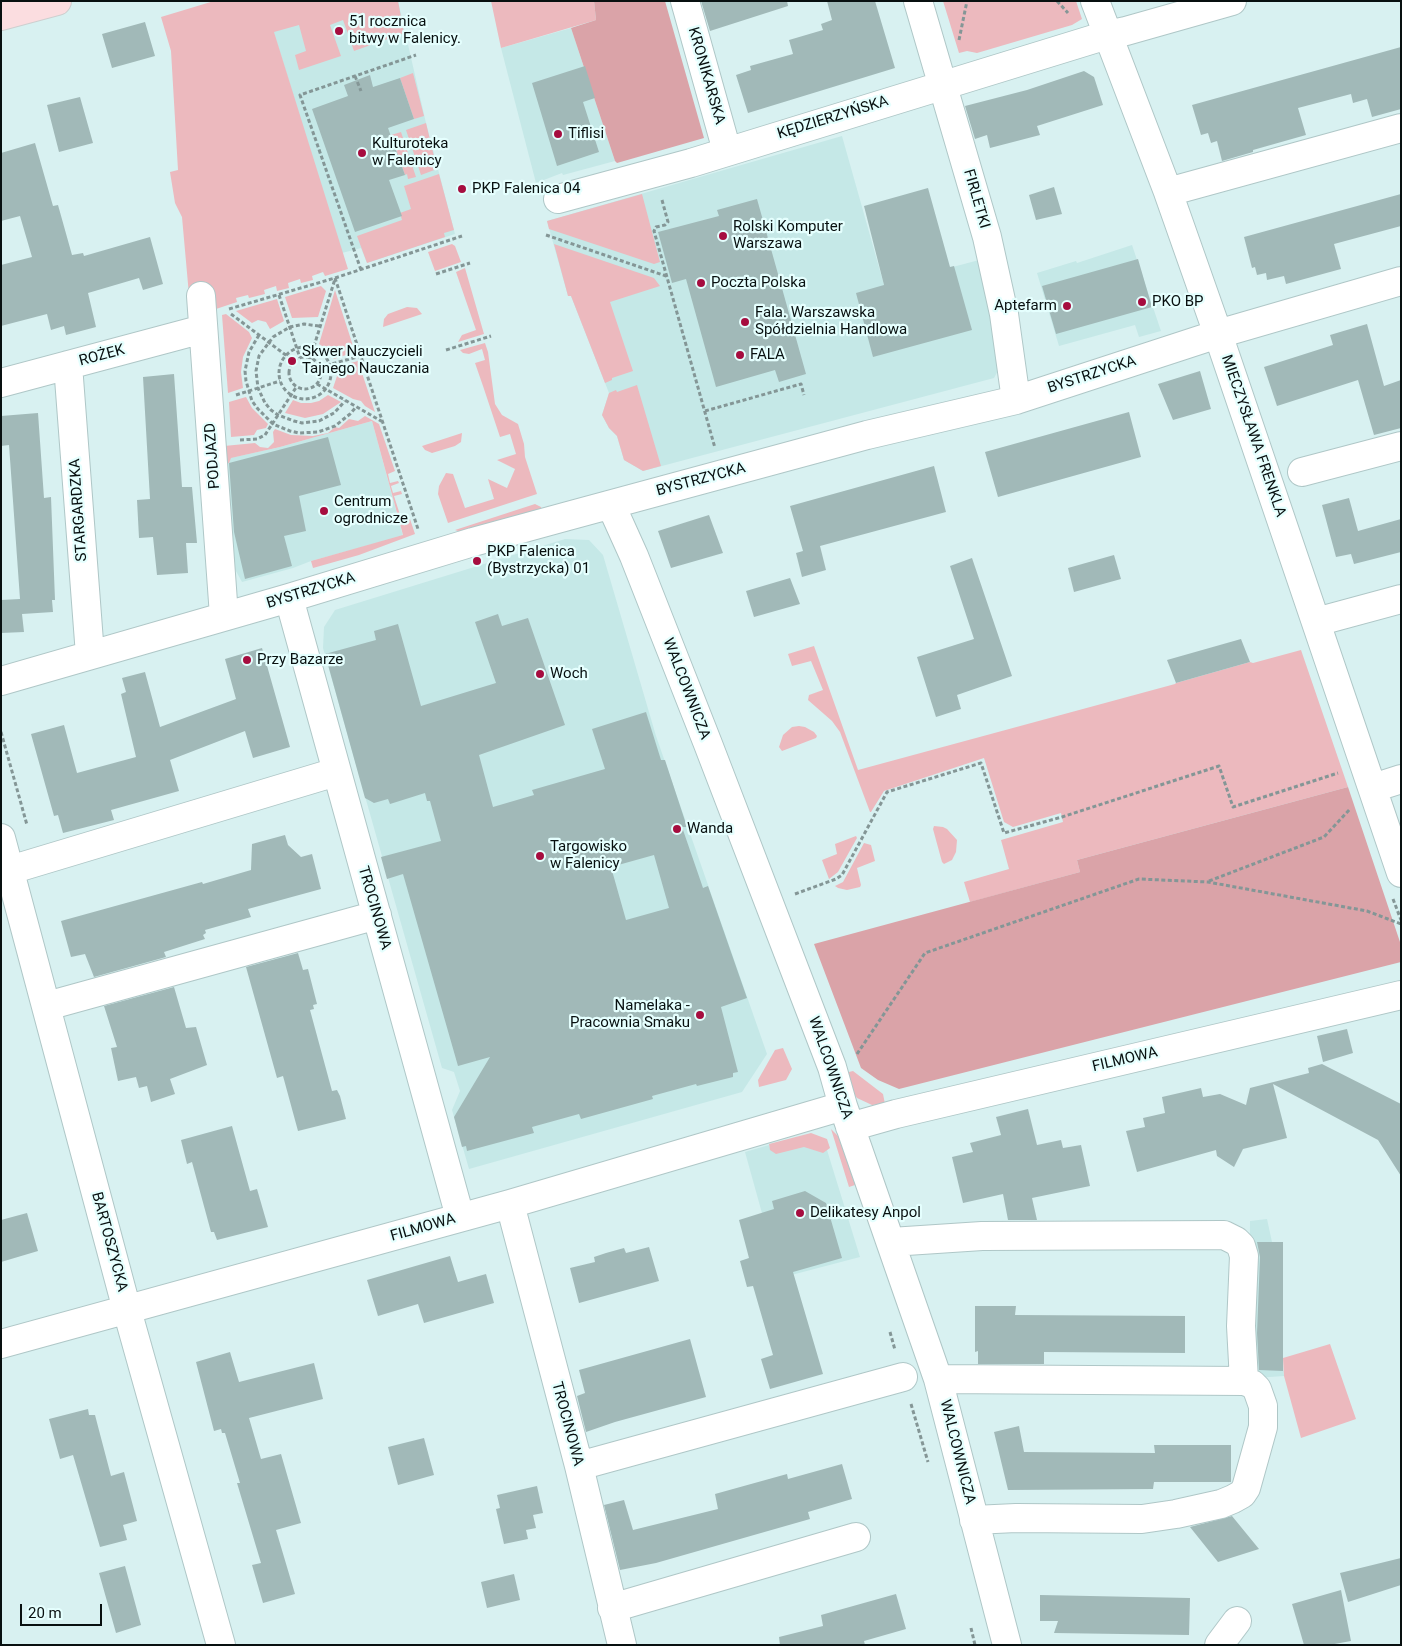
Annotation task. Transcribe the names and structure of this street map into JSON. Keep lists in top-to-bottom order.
{
  "streets": {
    "street": [
      "KRONIKARSKA",
      "KĘDZIERZYŃSKA",
      "FIRLETKI",
      "ROŻEK",
      "BYSTRZYCKA",
      "MIECZYSŁAWA FRENKLA",
      "PODJAZD",
      "STARGARDZKA",
      "WALCOWNICZA",
      "TROCINOWA",
      "FILMOWA",
      "BARTOSZYCKA"
    ]
  },
  "crossings": [
    ["KRONIKARSKA", "KĘDZIERZYŃSKA"],
    ["KĘDZIERZYŃSKA", "FIRLETKI"],
    ["KĘDZIERZYŃSKA", "MIECZYSŁAWA FRENKLA"],
    ["FIRLETKI", "BYSTRZYCKA"],
    ["ROŻEK", "PODJAZD"],
    ["ROŻEK", "STARGARDZKA"],
    ["BYSTRZYCKA", "MIECZYSŁAWA FRENKLA"],
    ["BYSTRZYCKA", "PODJAZD"],
    ["BYSTRZYCKA", "STARGARDZKA"],
    ["BYSTRZYCKA", "WALCOWNICZA"],
    ["BYSTRZYCKA", "TROCINOWA"],
    ["WALCOWNICZA", "FILMOWA"],
    ["TROCINOWA", "FILMOWA"],
    ["FILMOWA", "BARTOSZYCKA"]
  ],
  "places": [
    "51 rocznica bitwy w Falenicy.",
    "Tiflisi",
    "Kulturoteka w Falenicy",
    "PKP Falenica 04",
    "Rolski Komputer Warszawa",
    "Poczta Polska",
    "PKO BP",
    "Aptefarm",
    "Fala. Warszawska Spółdzielnia Handlowa",
    "FALA",
    "Skwer Nauczycieli Tajnego Nauczania",
    "Centrum ogrodnicze",
    "PKP Falenica (Bystrzycka) 01",
    "Przy Bazarze",
    "Woch",
    "Wanda",
    "Targowisko w Falenicy",
    "Namelaka - Pracownia Smaku",
    "Delikatesy Anpol"
  ],
  "scale_bar": "20 m"
}
